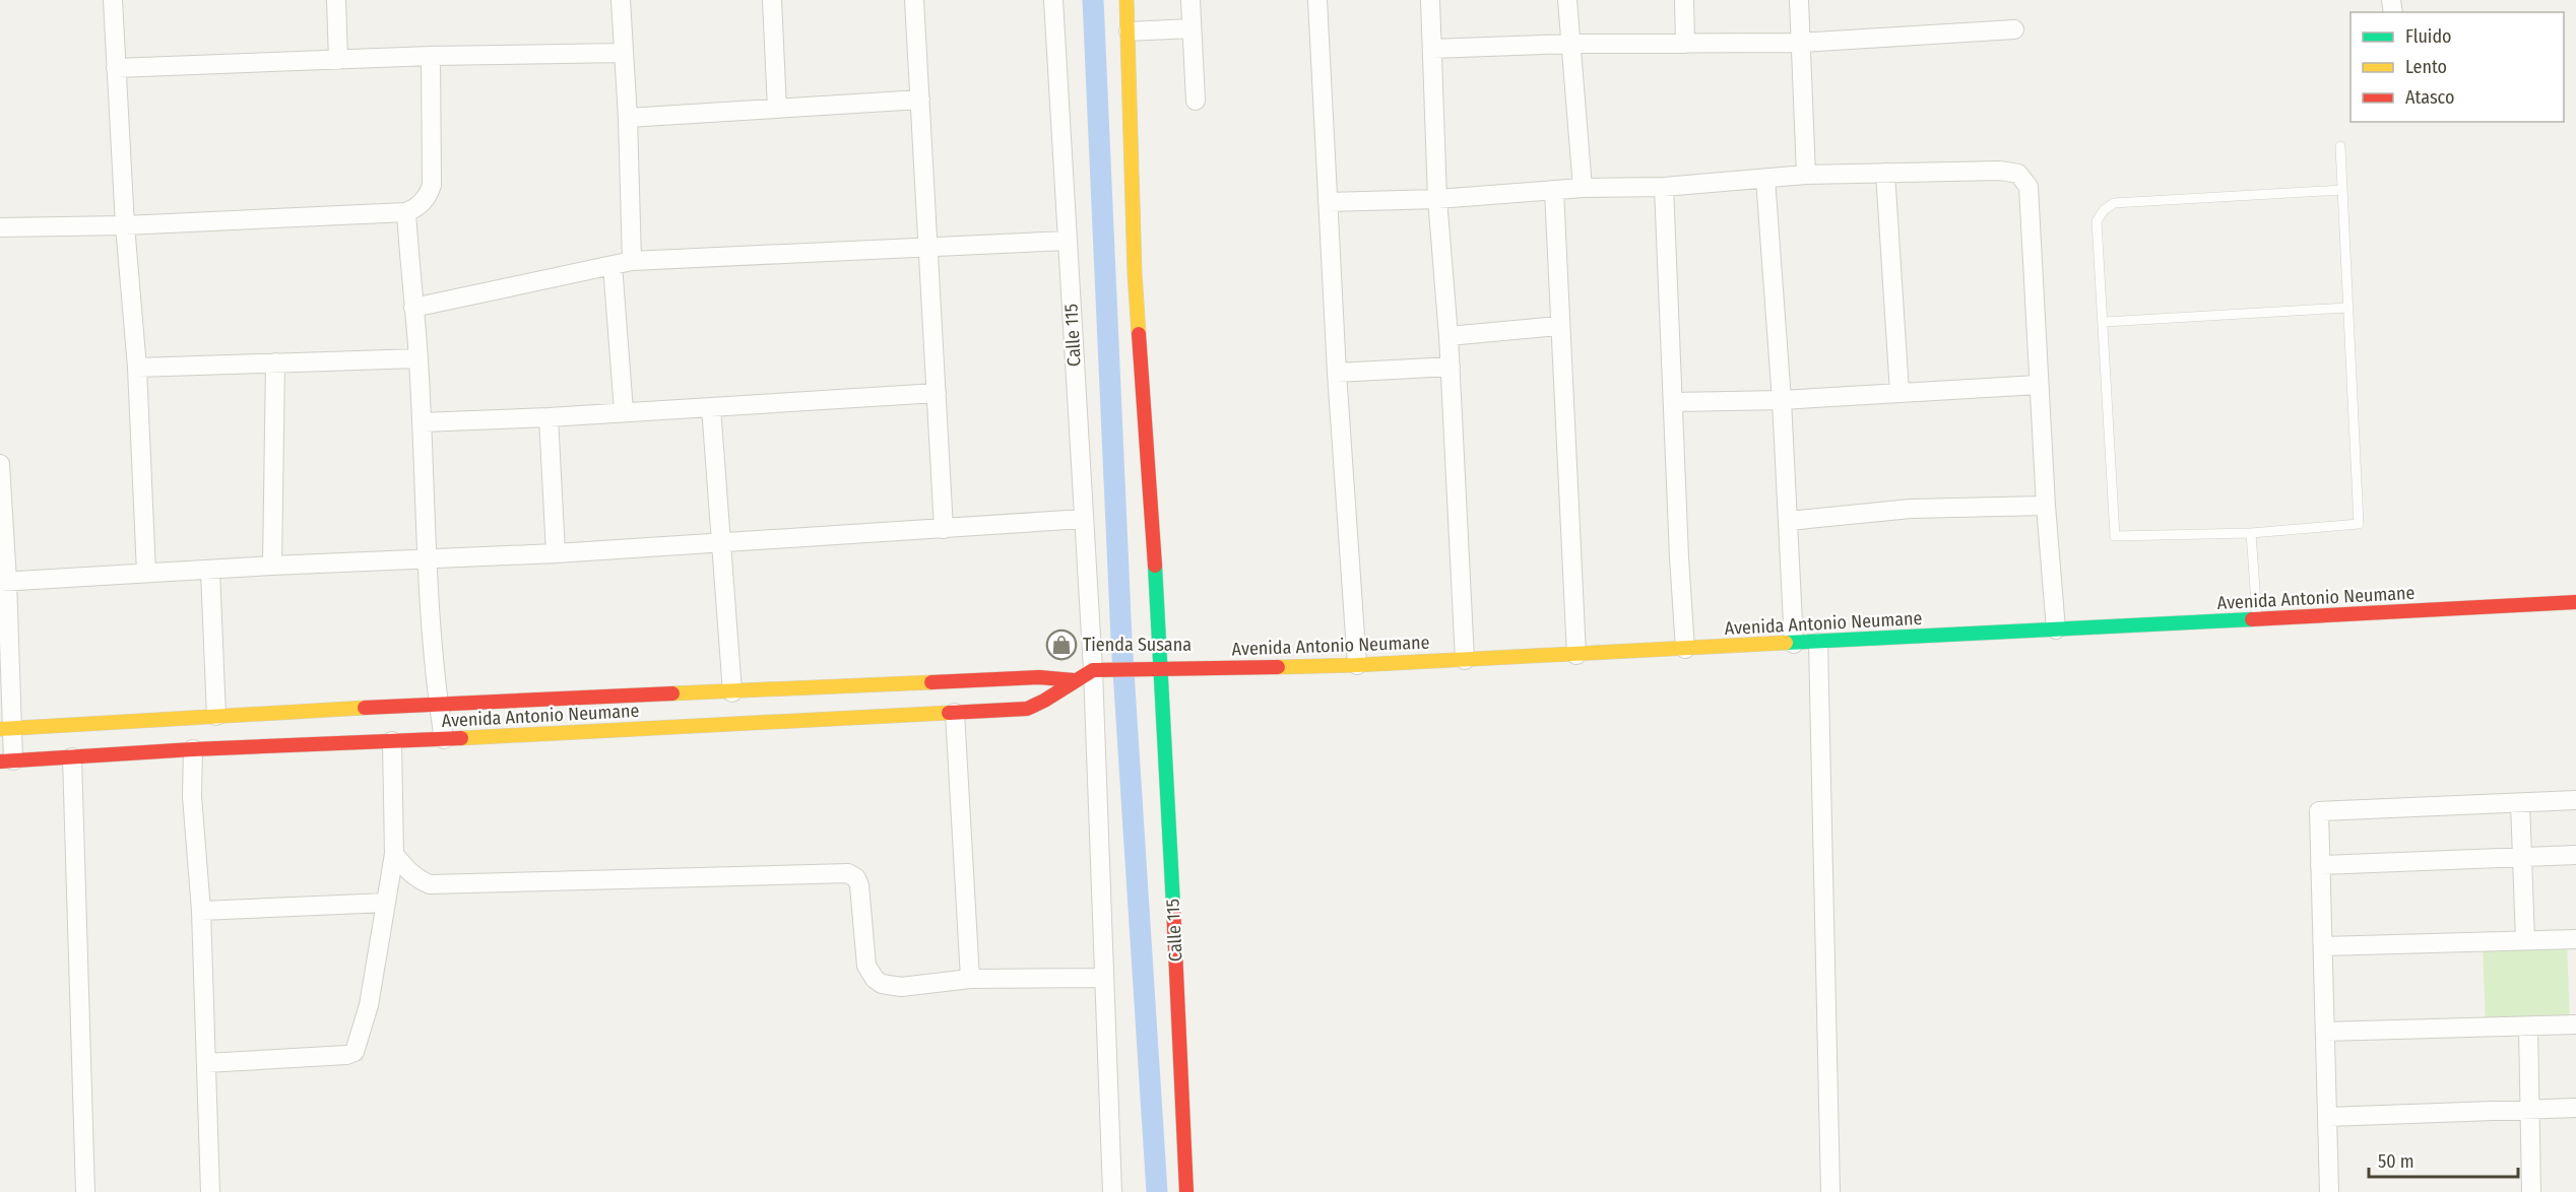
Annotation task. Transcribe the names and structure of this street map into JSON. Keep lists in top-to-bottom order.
{
  "streets": {
    "street": ["Calle 115", "Avenida Antonio Neumane"]
  },
  "crossings": [
    ["Calle 115", "Avenida Antonio Neumane"]
  ],
  "places": {
    "shop": ["Tienda Susana"]
  },
  "legend": ["Fluido", "Lento", "Atasco"],
  "scale_bar": "50 m"
}
